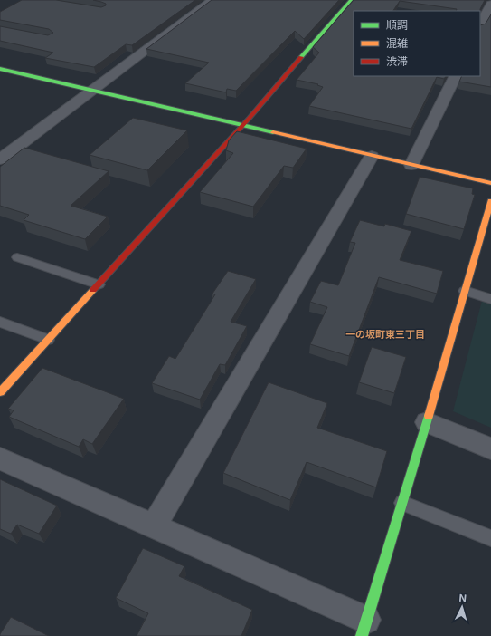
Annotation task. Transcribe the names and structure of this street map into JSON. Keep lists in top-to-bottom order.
{
  "districts": ["一の坂町東三丁目"],
  "legend": ["順調", "混雑", "渋滞"],
  "north": "top"
}
